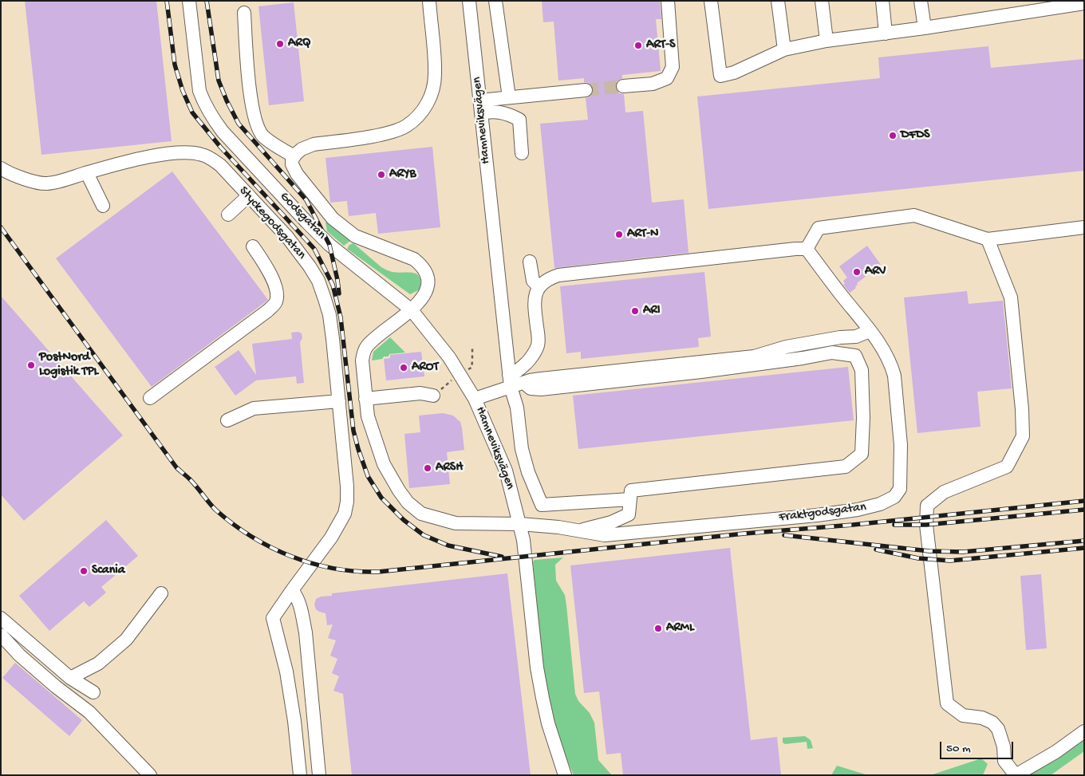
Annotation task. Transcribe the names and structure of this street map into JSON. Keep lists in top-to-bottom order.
{
  "streets": {
    "street": [
      "Hamneviksvägen",
      "Godsgatan",
      "Styckegodsgatan",
      "Fraktgodsgatan"
    ]
  },
  "crossings": [
    ["Hamneviksvägen", "Godsgatan"],
    ["Hamneviksvägen", "Fraktgodsgatan"],
    ["Godsgatan", "Fraktgodsgatan"]
  ],
  "places": [
    "ARQ",
    "ART-S",
    "DFDS",
    "ARYB",
    "ART-N",
    "ARV",
    "ARI",
    "PostNord Logistik TPL",
    "AROT",
    "ARSH",
    "Scania",
    "ARML"
  ],
  "scale_bar": "50 m"
}
